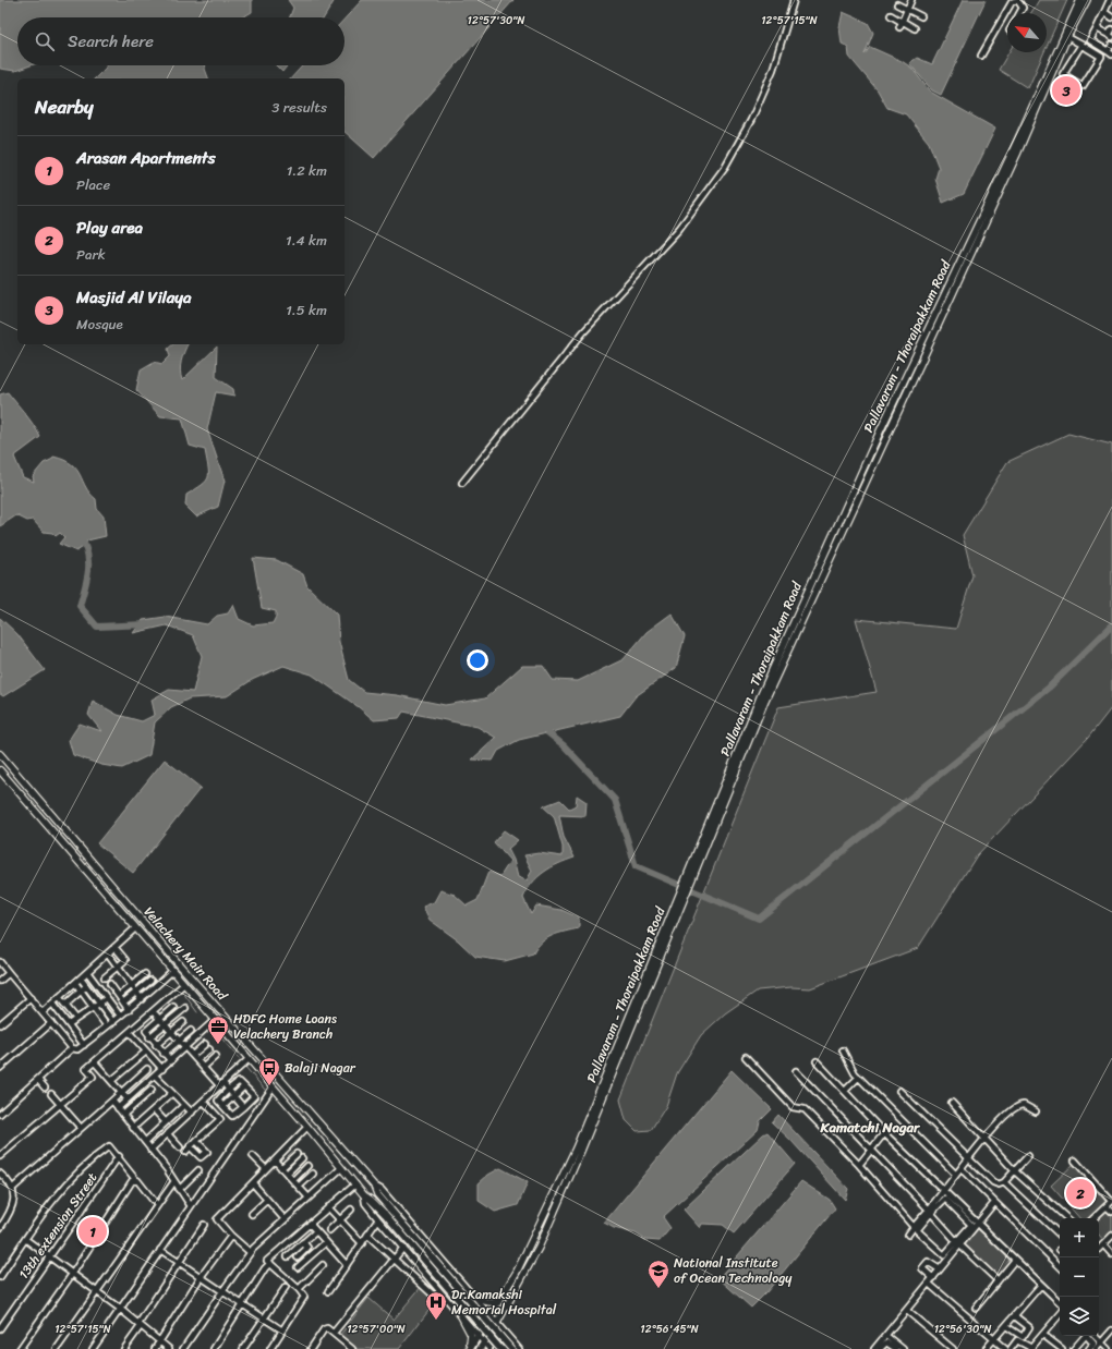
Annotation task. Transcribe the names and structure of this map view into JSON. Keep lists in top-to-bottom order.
{
  "streets": {
    "main road": ["Pallavaram - Thoraipakkam Road", "Velachery Main Road"],
    "street": ["13th extension Street"]
  },
  "districts": ["Kamatchi Nagar"],
  "places": {
    "office": ["HDFC Home Loans Velachery Branch"],
    "bus stop": ["Balaji Nagar"],
    "school or university": ["National Institute of Ocean Technology"],
    "hospital": ["Dr.Kamakshi Memorial Hospital"]
  },
  "north": "top left",
  "page": {
    "search": "Search here",
    "pins": ["3", "2", "1"],
    "heading": ["Nearby", "3 results"],
    "list": [
      {
        "mark": "1",
        "name": "Arasan Apartments",
        "note": "Place",
        "value": "1.2 km"
      },
      {
        "mark": "2",
        "name": "Play area",
        "note": "Park",
        "value": "1.4 km"
      },
      {
        "mark": "3",
        "name": "Masjid Al Vilaya",
        "note": "Mosque",
        "value": "1.5 km"
      }
    ],
    "map_buttons": ["+", "−"]
  },
  "coordinates": [
    "12°57'15\"N",
    "12°57'30\"N",
    "12°57'00\"N",
    "12°56'45\"N",
    "12°56'30\"N"
  ]
}
